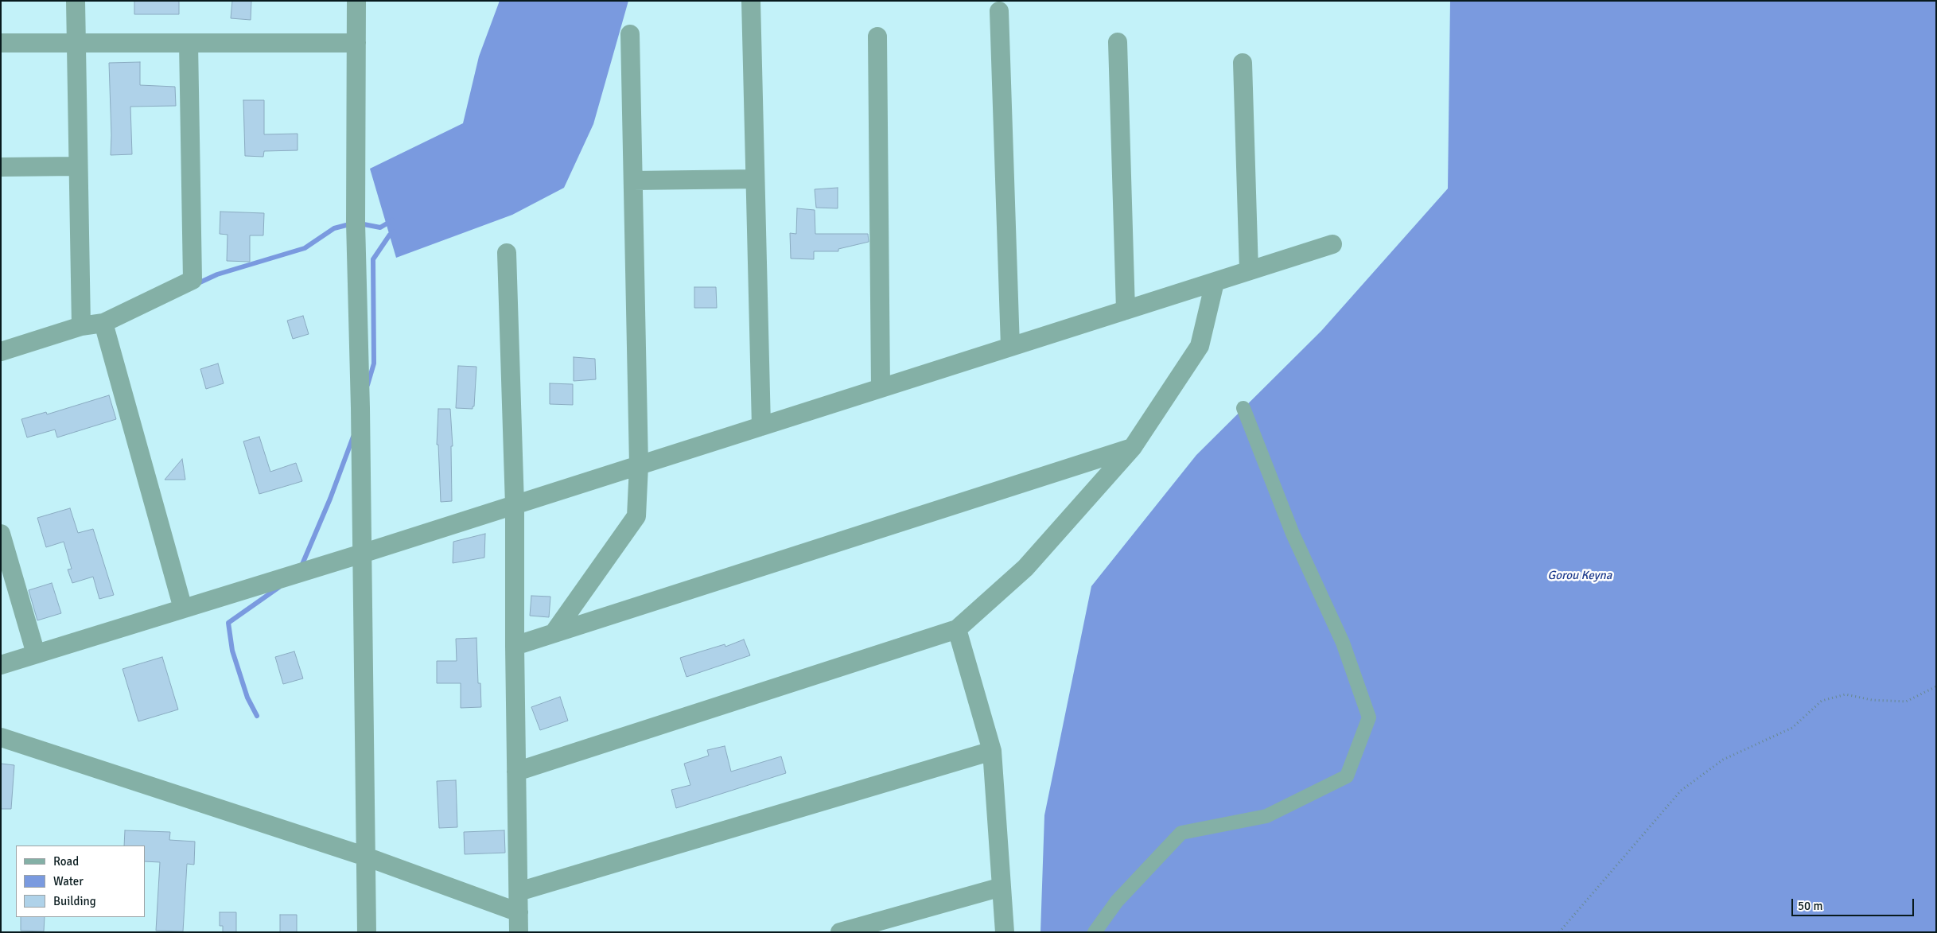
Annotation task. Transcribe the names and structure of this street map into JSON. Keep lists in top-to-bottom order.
{
  "water": ["Gorou Keyna"],
  "legend": ["Road", "Water", "Building"],
  "scale_bar": "50 m"
}
